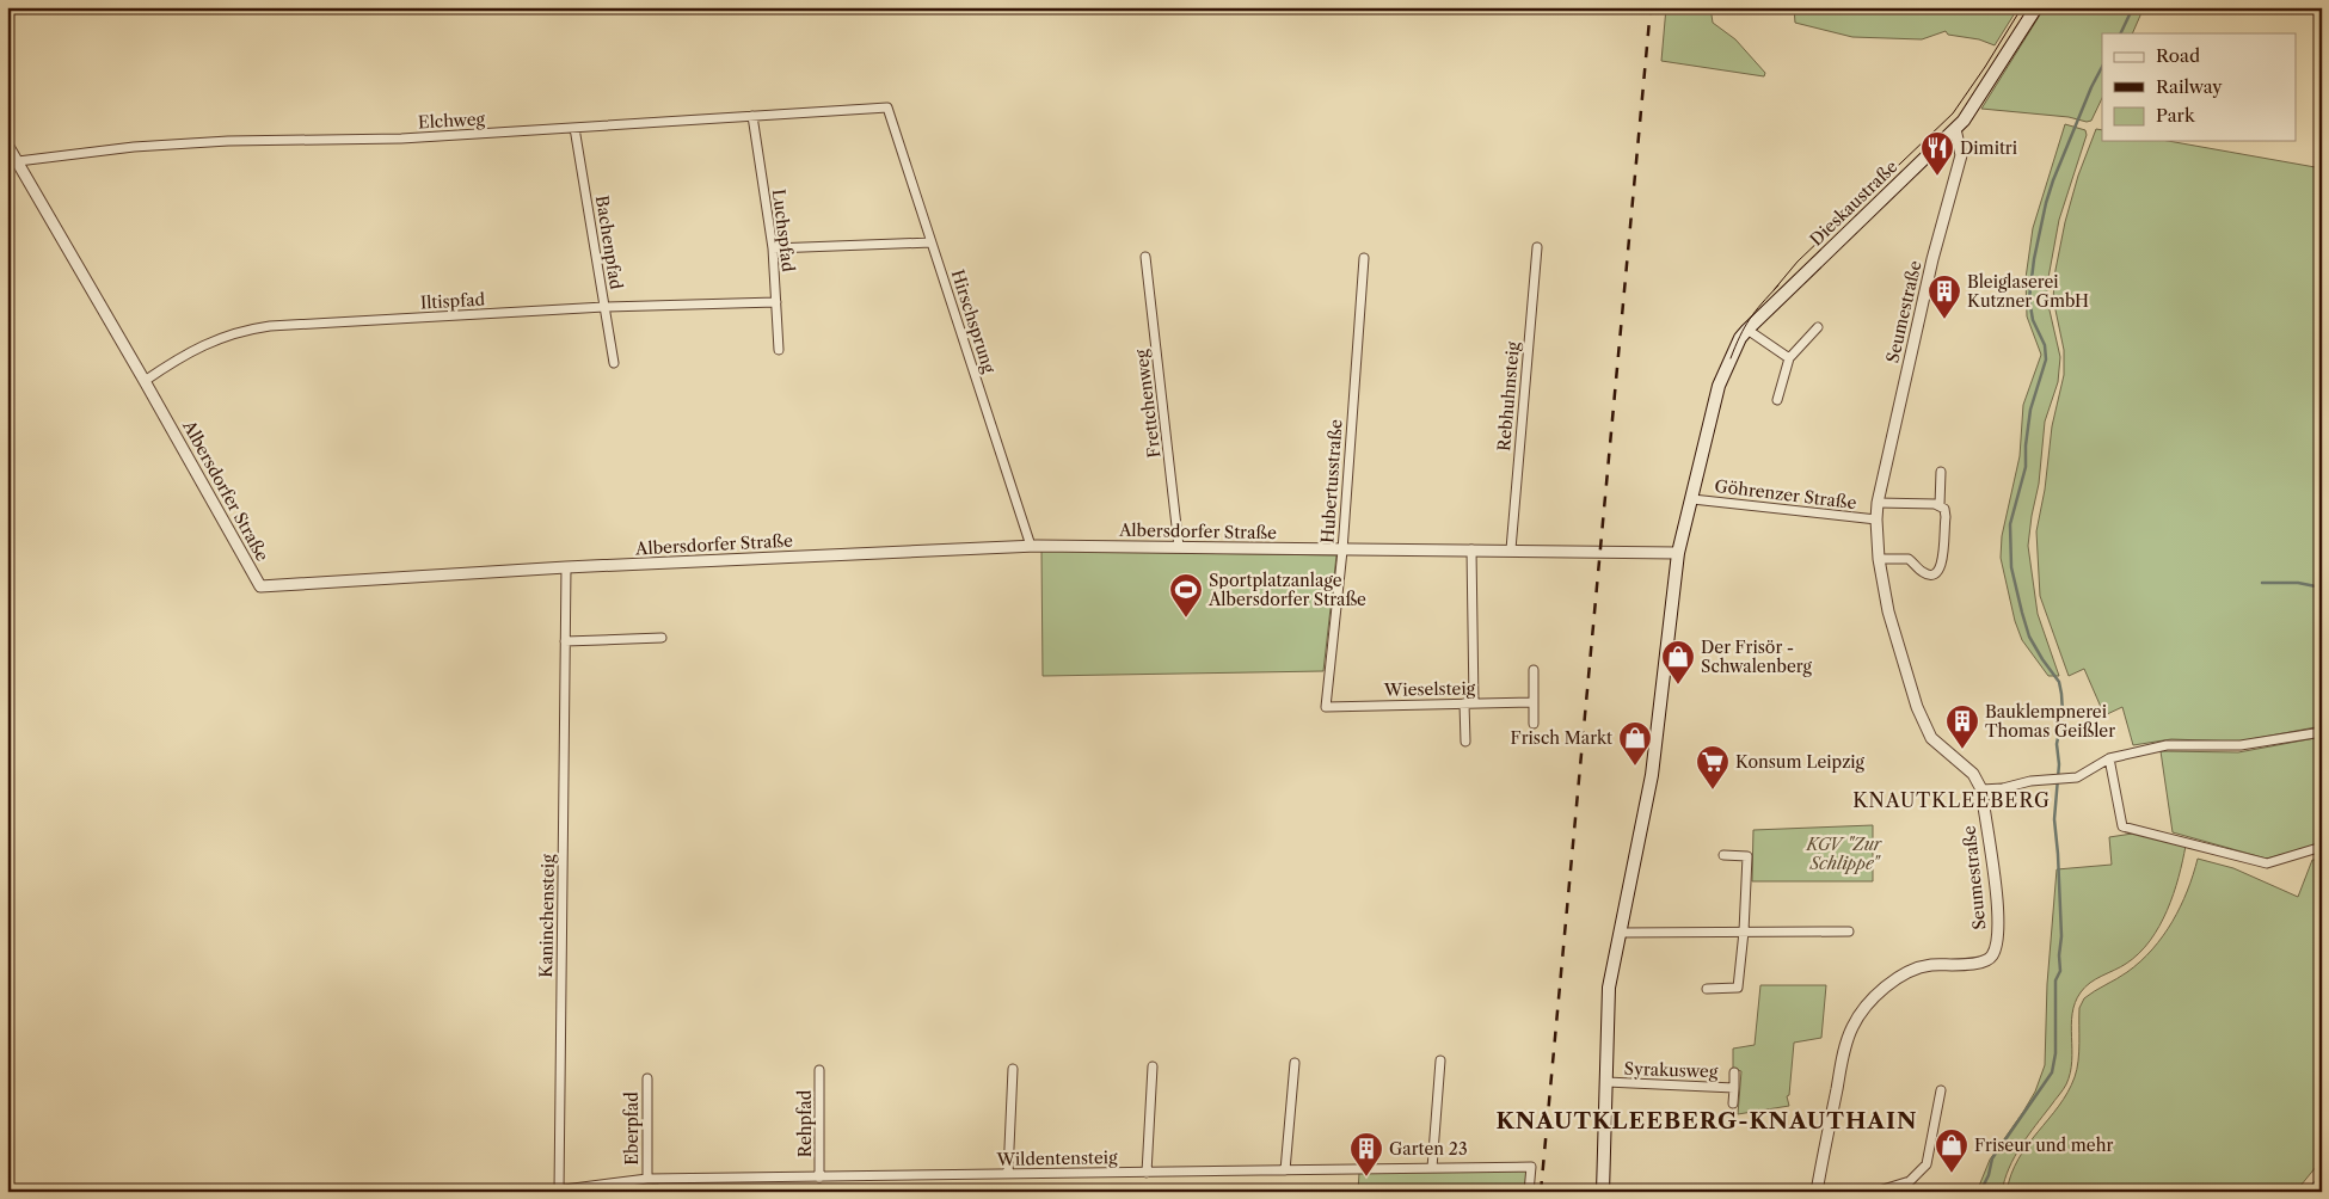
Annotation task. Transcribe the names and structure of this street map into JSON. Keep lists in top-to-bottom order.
{
  "streets": {
    "main road": ["Dieskaustraße"],
    "street": [
      "Elchweg",
      "Luchspfad",
      "Bachenpfad",
      "Iltispfad",
      "Seumestraße",
      "Hirschsprung",
      "Rebhuhnsteig",
      "Frettchenweg",
      "Hubertusstraße",
      "Albersdorfer Straße",
      "Göhrenzer Straße",
      "Wieselsteig",
      "Kaninchensteig",
      "Syrakusweg",
      "Rehpfad",
      "Eberpfad",
      "Wildentensteig"
    ]
  },
  "crossings": [
    ["Elchweg", "Luchspfad"],
    ["Elchweg", "Bachenpfad"],
    ["Elchweg", "Hirschsprung"],
    ["Elchweg", "Albersdorfer Straße"],
    ["Dieskaustraße", "Seumestraße"],
    ["Dieskaustraße", "Albersdorfer Straße"],
    ["Dieskaustraße", "Göhrenzer Straße"],
    ["Dieskaustraße", "Syrakusweg"],
    ["Luchspfad", "Iltispfad"],
    ["Bachenpfad", "Iltispfad"],
    ["Iltispfad", "Albersdorfer Straße"],
    ["Seumestraße", "Göhrenzer Straße"],
    ["Hirschsprung", "Albersdorfer Straße"],
    ["Rebhuhnsteig", "Albersdorfer Straße"],
    ["Frettchenweg", "Albersdorfer Straße"],
    ["Hubertusstraße", "Albersdorfer Straße"],
    ["Hubertusstraße", "Wieselsteig"],
    ["Albersdorfer Straße", "Kaninchensteig"],
    ["Kaninchensteig", "Wildentensteig"],
    ["Rehpfad", "Wildentensteig"],
    ["Eberpfad", "Wildentensteig"]
  ],
  "districts": ["KNAUTKLEEBERG", "KNAUTKLEEBERG-KNAUTHAIN"],
  "parks": ["KGV \"Zur Schlippe\""],
  "places": {
    "restaurant": ["Dimitri"],
    "building": ["Bleiglaserei Kutzner GmbH", "Bauklempnerei Thomas Geißler", "Garten 23"],
    "sports": ["Sportplatzanlage Albersdorfer Straße"],
    "shop": ["Der Frisör - Schwalenberg", "Frisch Markt", "Friseur und mehr"],
    "supermarket": ["Konsum Leipzig"]
  },
  "legend": ["Road", "Railway", "Park"]
}
